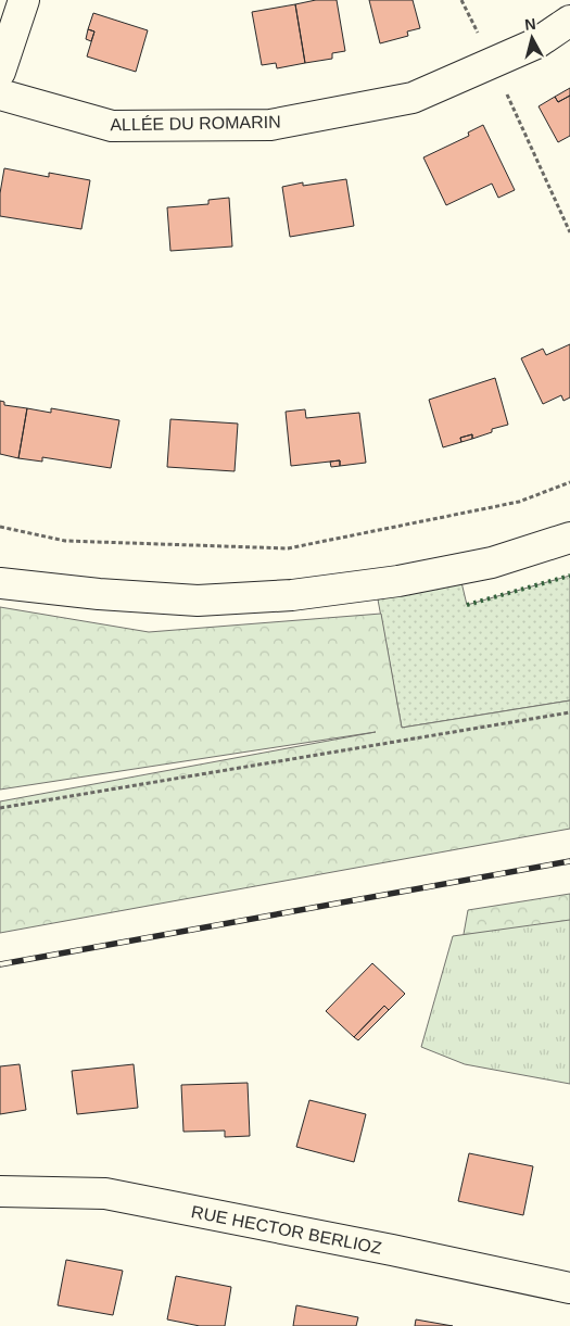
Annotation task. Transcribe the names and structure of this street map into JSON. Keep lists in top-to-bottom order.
{
  "streets": {
    "street": ["ALLÉE DU ROMARIN", "RUE HECTOR BERLIOZ"]
  },
  "north": "top"
}
